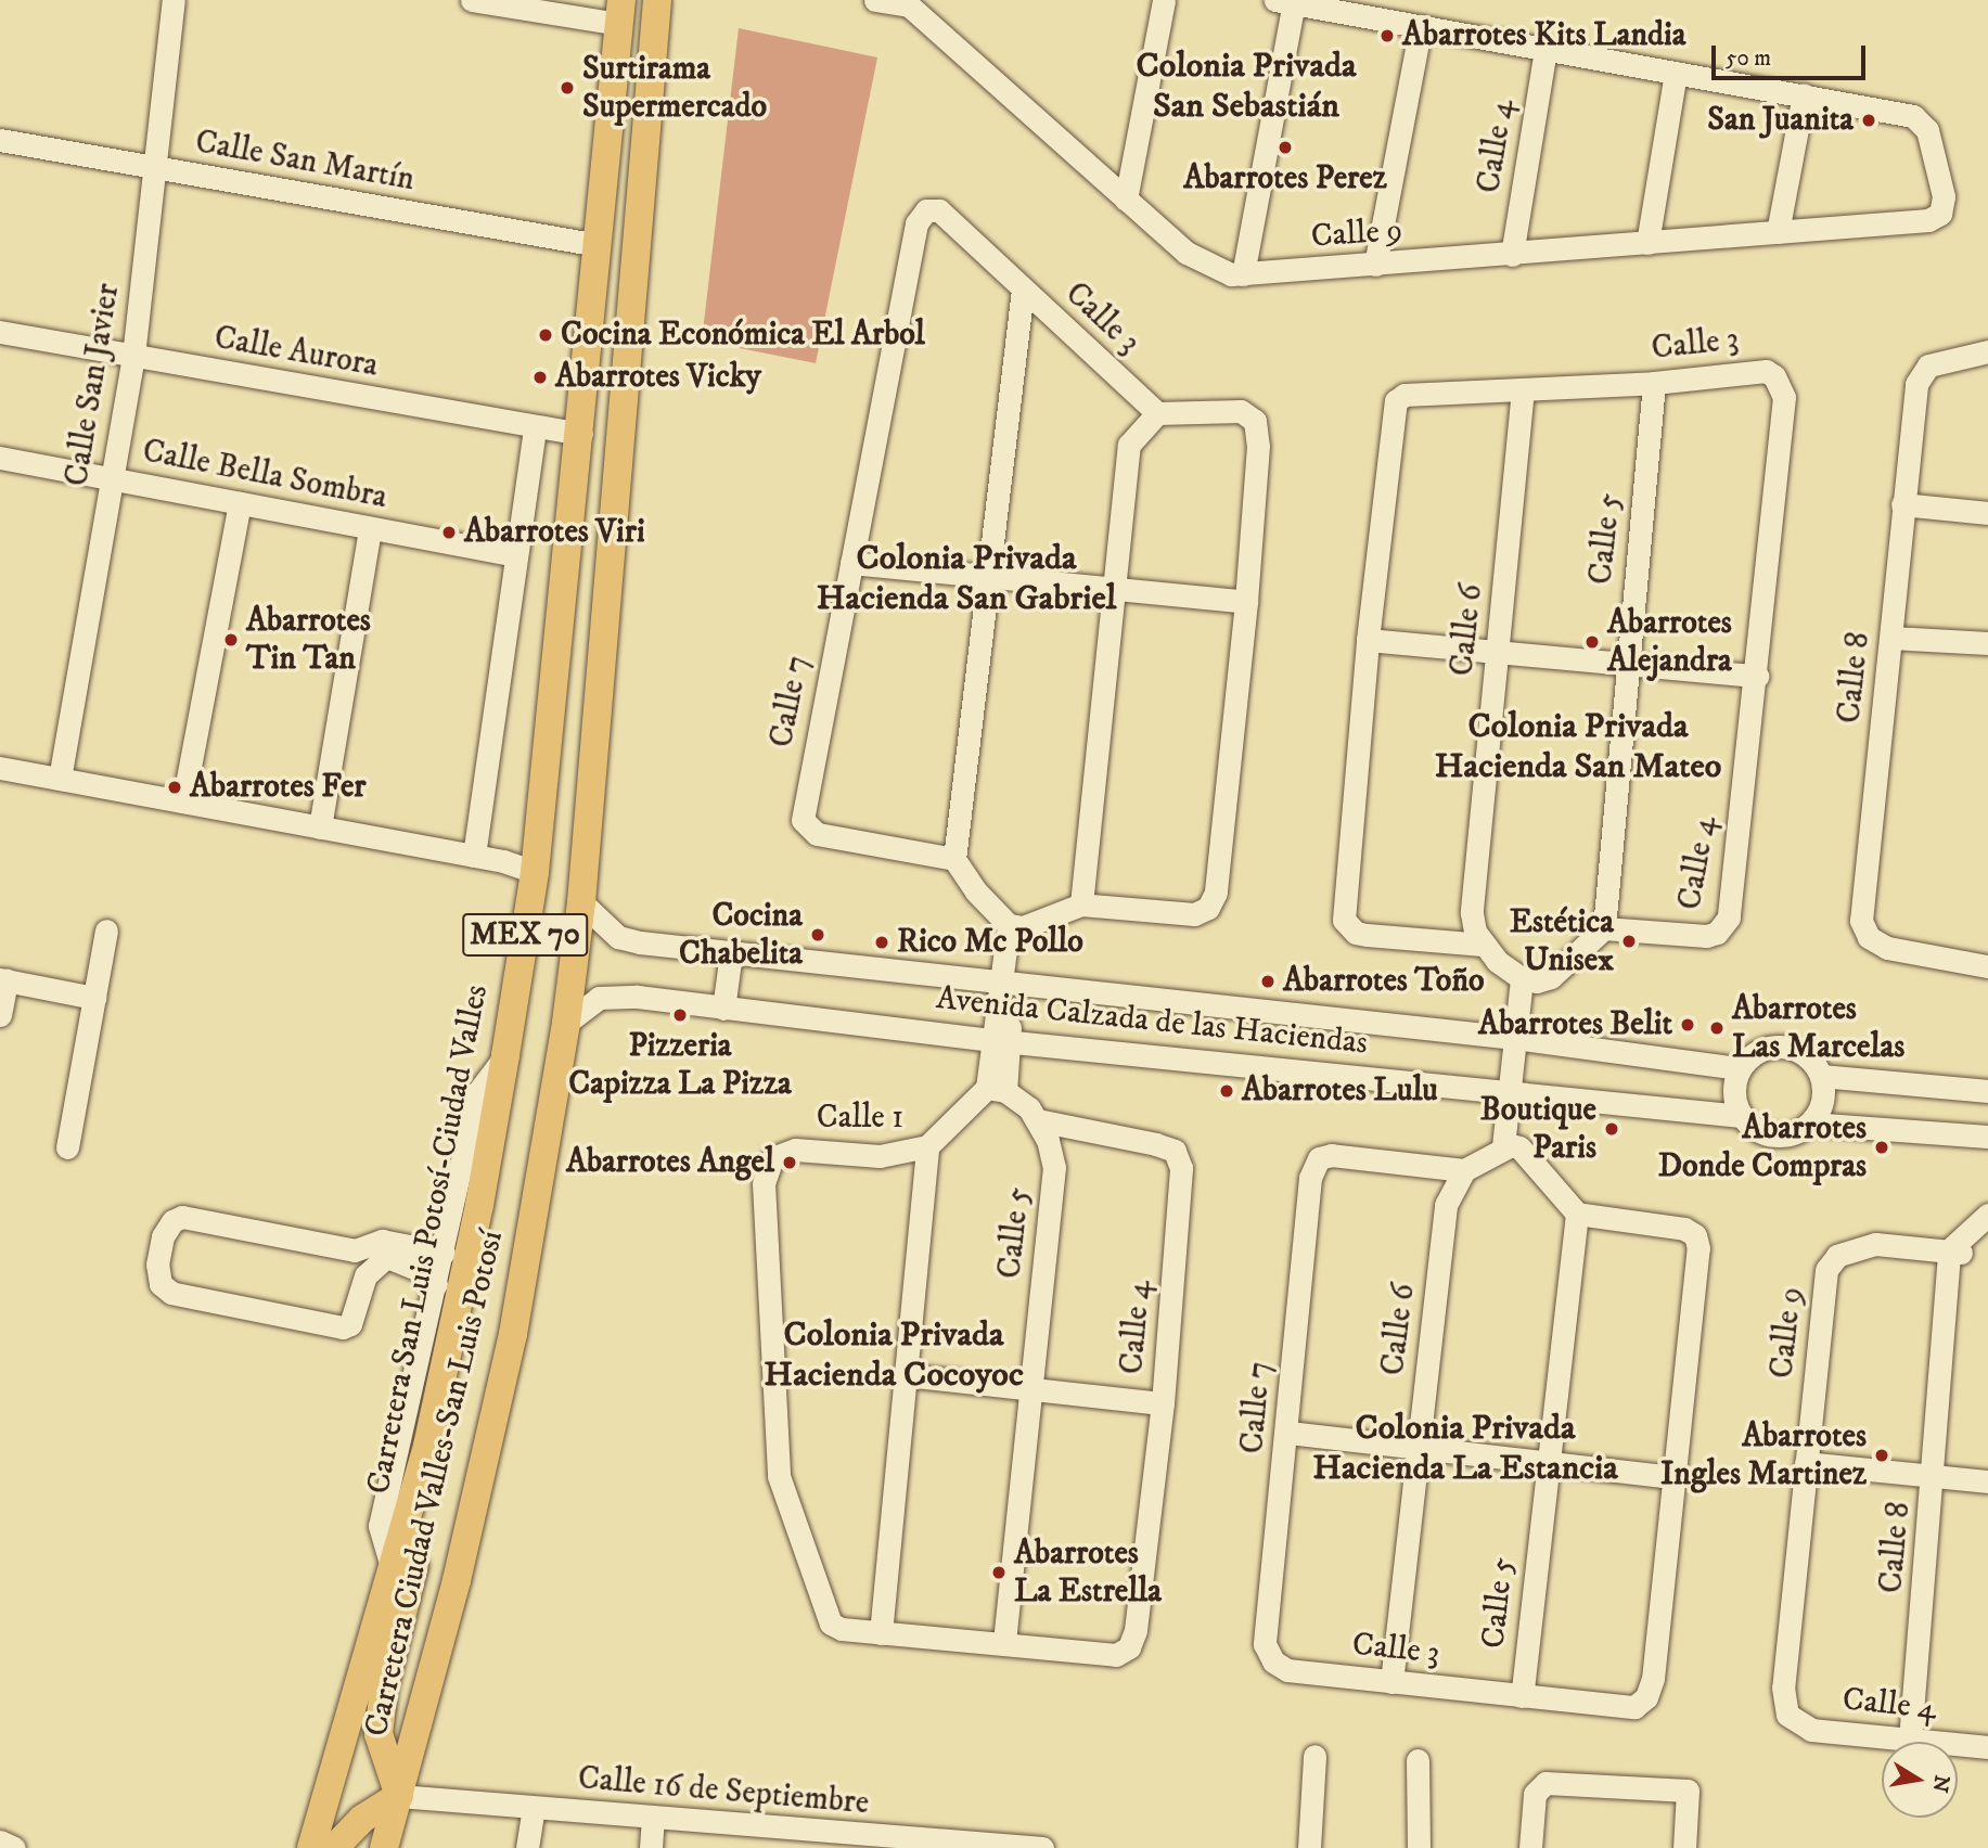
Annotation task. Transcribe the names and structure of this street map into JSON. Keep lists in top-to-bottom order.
{
  "streets": {
    "main road": ["MEX 70", "Carretera San Luis Potosí-Ciudad Valles", "Carretera Ciudad Valles-San Luis Potosí"],
    "street": [
      "Calle 4",
      "Calle San Martín",
      "Calle 9",
      "Calle 3",
      "Calle Aurora",
      "Calle San Javier",
      "Calle Bella Sombra",
      "Calle 5",
      "Calle 6",
      "Calle 8",
      "Calle 7",
      "Avenida Calzada de las Haciendas",
      "Calle 1",
      "Calle 16 de Septiembre"
    ]
  },
  "crossings": [
    ["Calle 4", "Calle 9"],
    ["Calle 4", "Calle 3"],
    ["Calle 4", "Calle 5"],
    ["Calle 4", "Calle 8"],
    ["Calle San Martín", "Calle San Javier"],
    ["Calle San Martín", "Carretera San Luis Potosí-Ciudad Valles"],
    ["Calle 9", "Calle 8"],
    ["Calle 3", "Calle 5"],
    ["Calle 3", "Calle 6"],
    ["Calle 3", "Calle 7"],
    ["Calle Aurora", "Calle San Javier"],
    ["Calle Aurora", "Carretera San Luis Potosí-Ciudad Valles"],
    ["Calle San Javier", "Calle Bella Sombra"],
    ["Calle 5", "Calle 1"],
    ["Calle 6", "Calle 7"],
    ["Avenida Calzada de las Haciendas", "Carretera Ciudad Valles-San Luis Potosí"],
    ["Carretera Ciudad Valles-San Luis Potosí", "Calle 16 de Septiembre"]
  ],
  "districts": [
    "Colonia Privada San Sebastián",
    "Colonia Privada Hacienda San Gabriel",
    "Colonia Privada Hacienda San Mateo",
    "Colonia Privada Hacienda Cocoyoc",
    "Colonia Privada Hacienda La Estancia"
  ],
  "places": [
    "Abarrotes Kits Landia",
    "Surtirama Supermercado",
    "San Juanita",
    "Abarrotes Perez",
    "Cocina Económica El Arbol",
    "Abarrotes Vicky",
    "Abarrotes Viri",
    "Abarrotes Tin Tan",
    "Abarrotes Alejandra",
    "Abarrotes Fer",
    "Cocina Chabelita",
    "Estética Unisex",
    "Rico Mc Pollo",
    "Abarrotes Toño",
    "Pizzeria Capizza La Pizza",
    "Abarrotes Belit",
    "Abarrotes Las Marcelas",
    "Abarrotes Lulu",
    "Boutique Paris",
    "Abarrotes Donde Compras",
    "Abarrotes Angel",
    "Abarrotes Ingles Martinez",
    "Abarrotes La Estrella"
  ],
  "scale_bar": "50 m",
  "north": "right"
}
